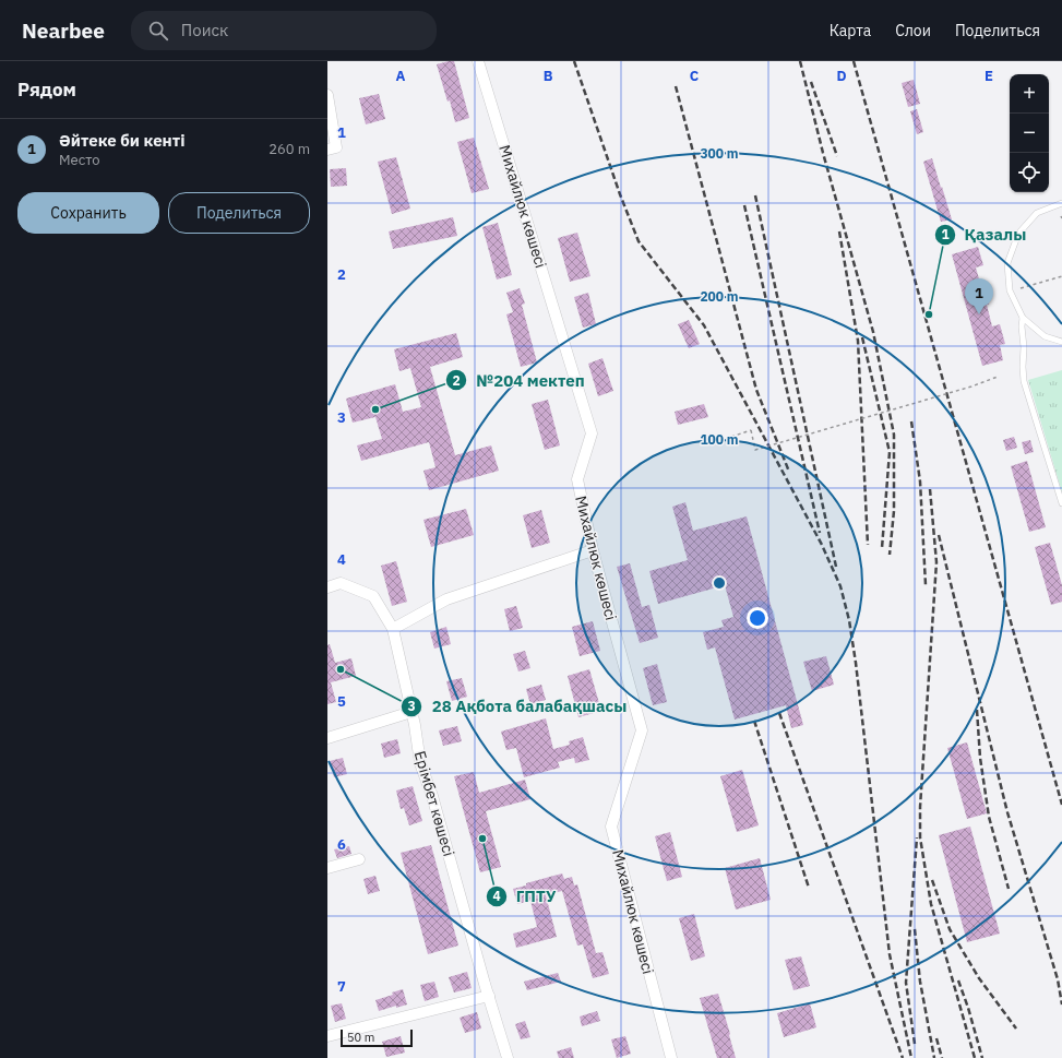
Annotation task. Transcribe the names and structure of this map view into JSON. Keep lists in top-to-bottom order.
{
  "streets": {
    "street": ["Михайлюк көшесі", "Ерімбет көшесі"]
  },
  "places": [
    "Қазалы",
    "№204 мектеп",
    "28 Ақбота балабақшасы",
    "ГПТУ"
  ],
  "scale_bar": "50 m",
  "page": {
    "header": "Nearbee",
    "search": "Поиск",
    "nav": ["Карта", "Слои", "Поделиться"],
    "heading": "Рядом",
    "map_buttons": ["+", "−"],
    "list": [
      {
        "mark": "1",
        "name": "Әйтеке би кенті",
        "note": "Место",
        "value": "260 m"
      }
    ],
    "buttons": ["Сохранить", "Поделиться"],
    "pins": "1",
    "scale": "50 m"
  },
  "grid": {
    "columns": [
      "A",
      "B",
      "C",
      "D",
      "E"
    ],
    "rows": [
      "1",
      "2",
      "3",
      "4",
      "5",
      "6",
      "7"
    ]
  },
  "rings": ["300 m", "200 m", "100 m"]
}
